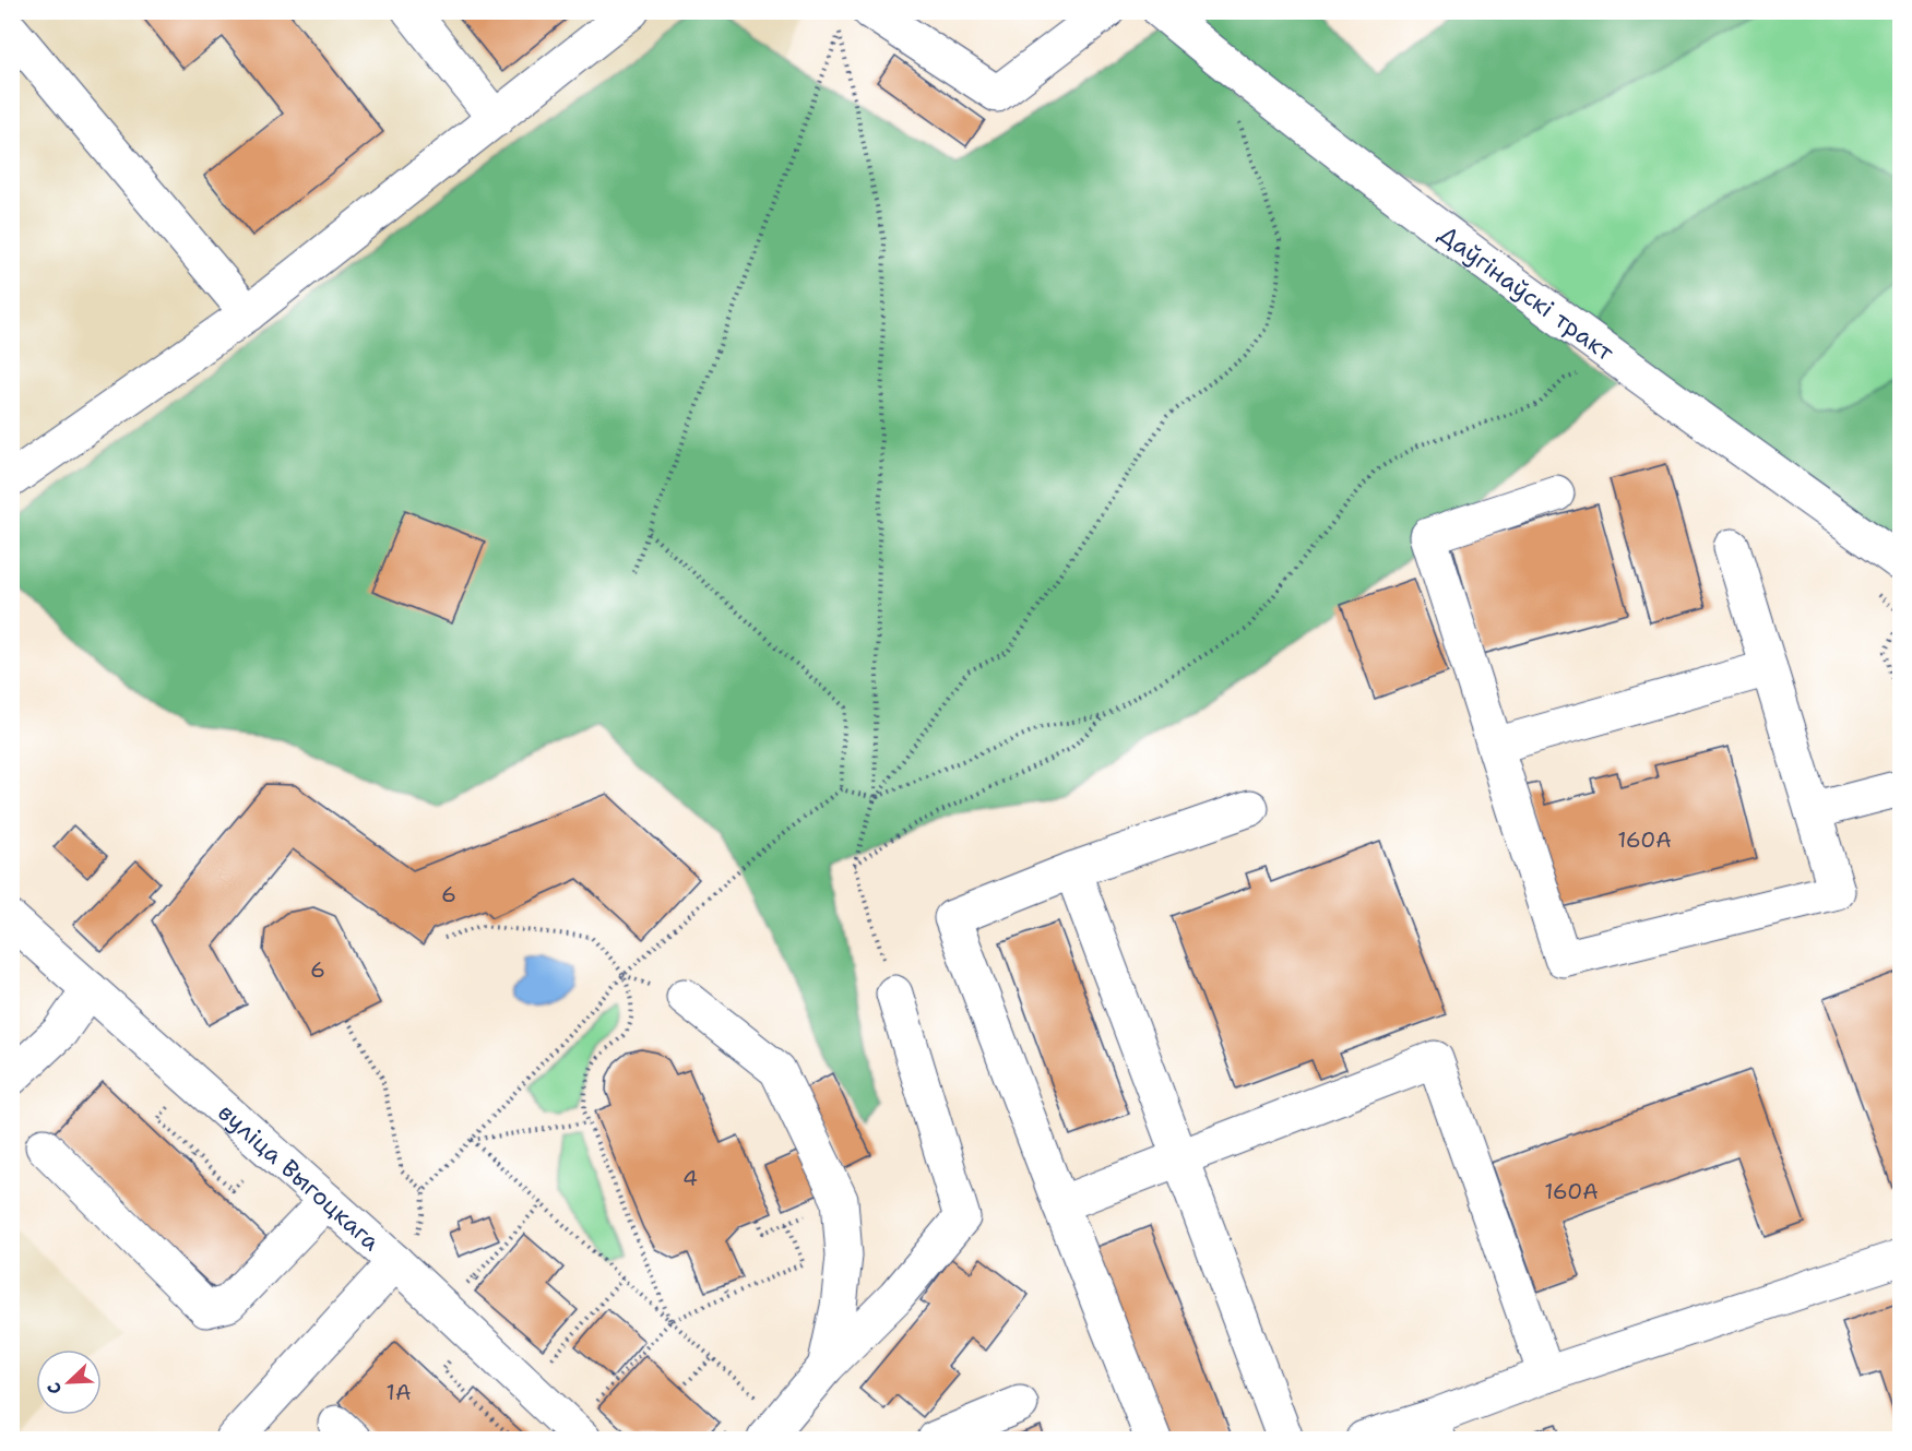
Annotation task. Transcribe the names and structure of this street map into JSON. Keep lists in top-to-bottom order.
{
  "streets": {
    "street": ["Даўгінаўскі тракт", "вуліца Выгоцкага"]
  },
  "house_numbers": [
    "160А",
    "6",
    "6",
    "4",
    "160А",
    "1А"
  ],
  "north": "bottom left"
}
